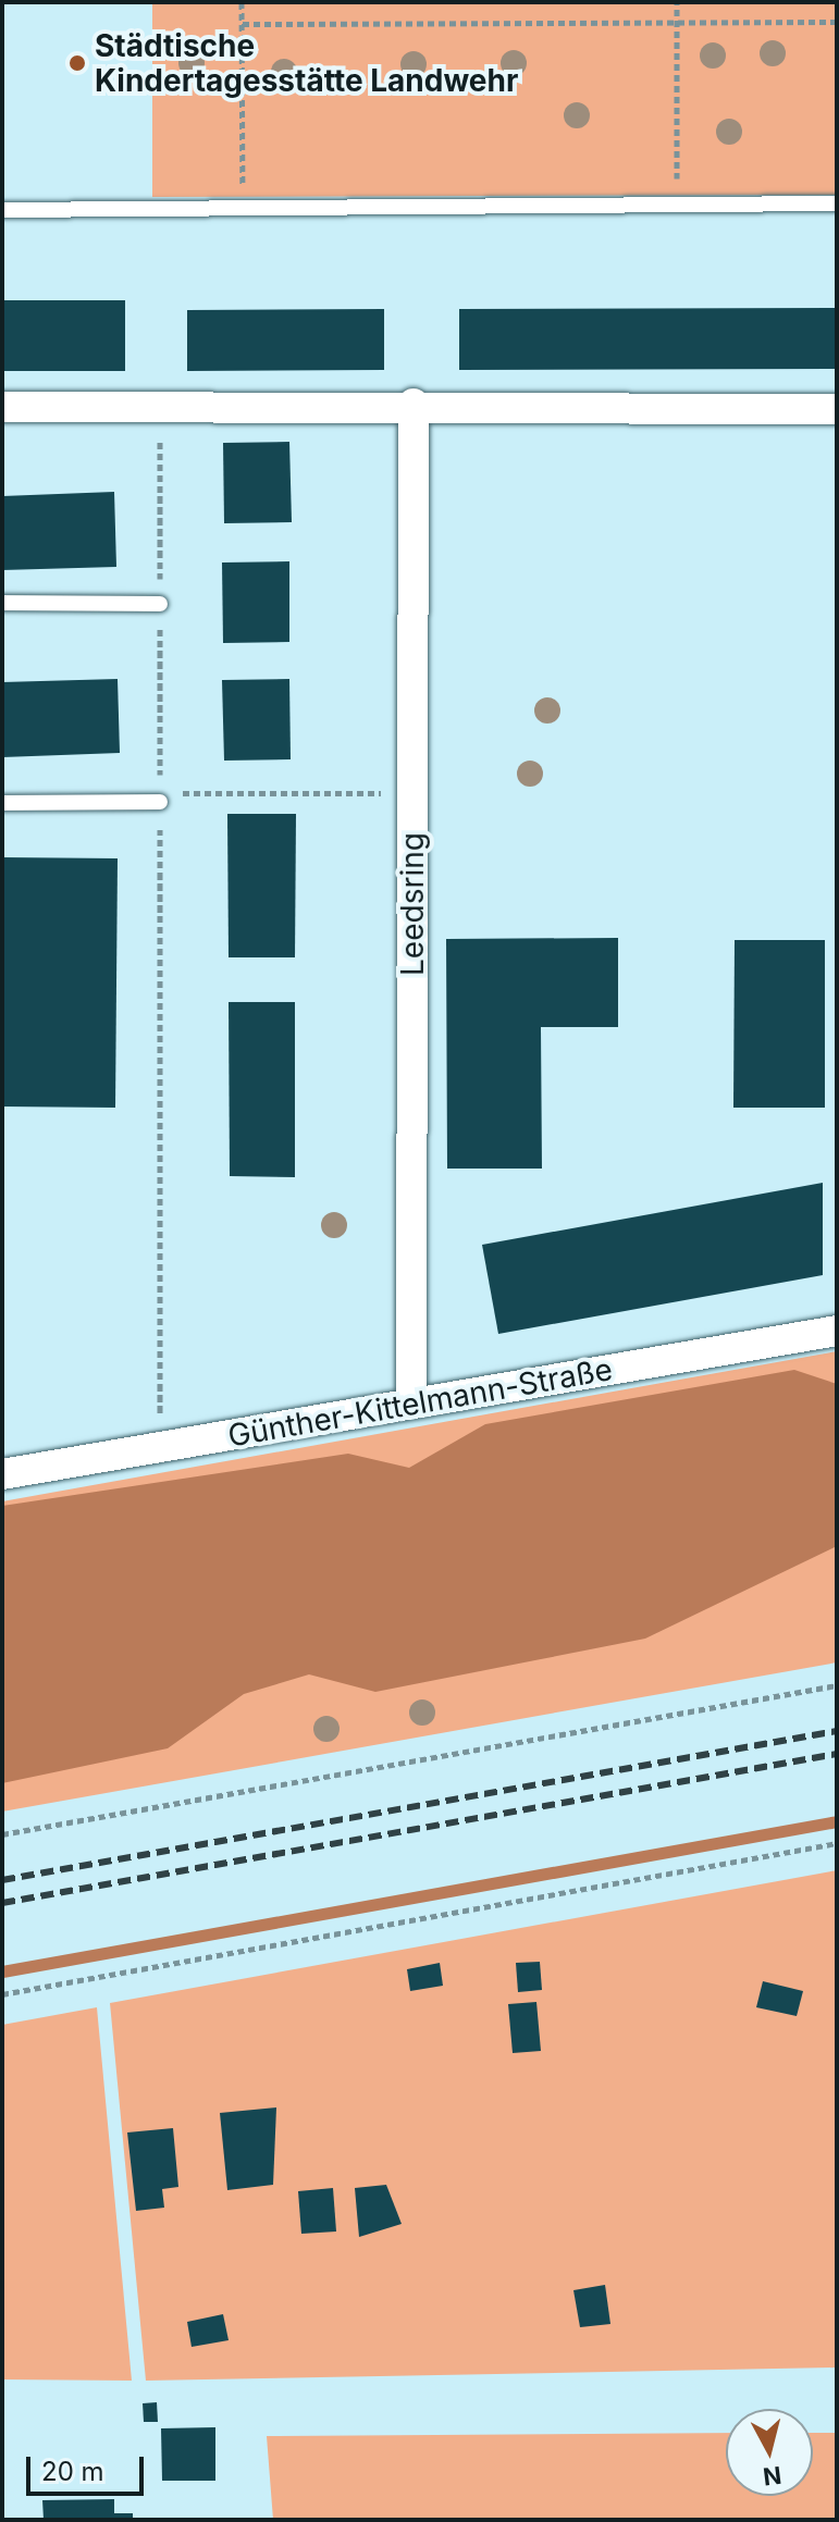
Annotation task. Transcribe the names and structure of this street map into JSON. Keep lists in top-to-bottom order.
{
  "streets": {
    "street": ["Leedsring", "Günther-Kittelmann-Straße"]
  },
  "crossings": [
    ["Leedsring", "Günther-Kittelmann-Straße"]
  ],
  "places": ["Städtische Kindertagesstätte Landwehr"],
  "scale_bar": "20 m",
  "north": "bottom"
}
